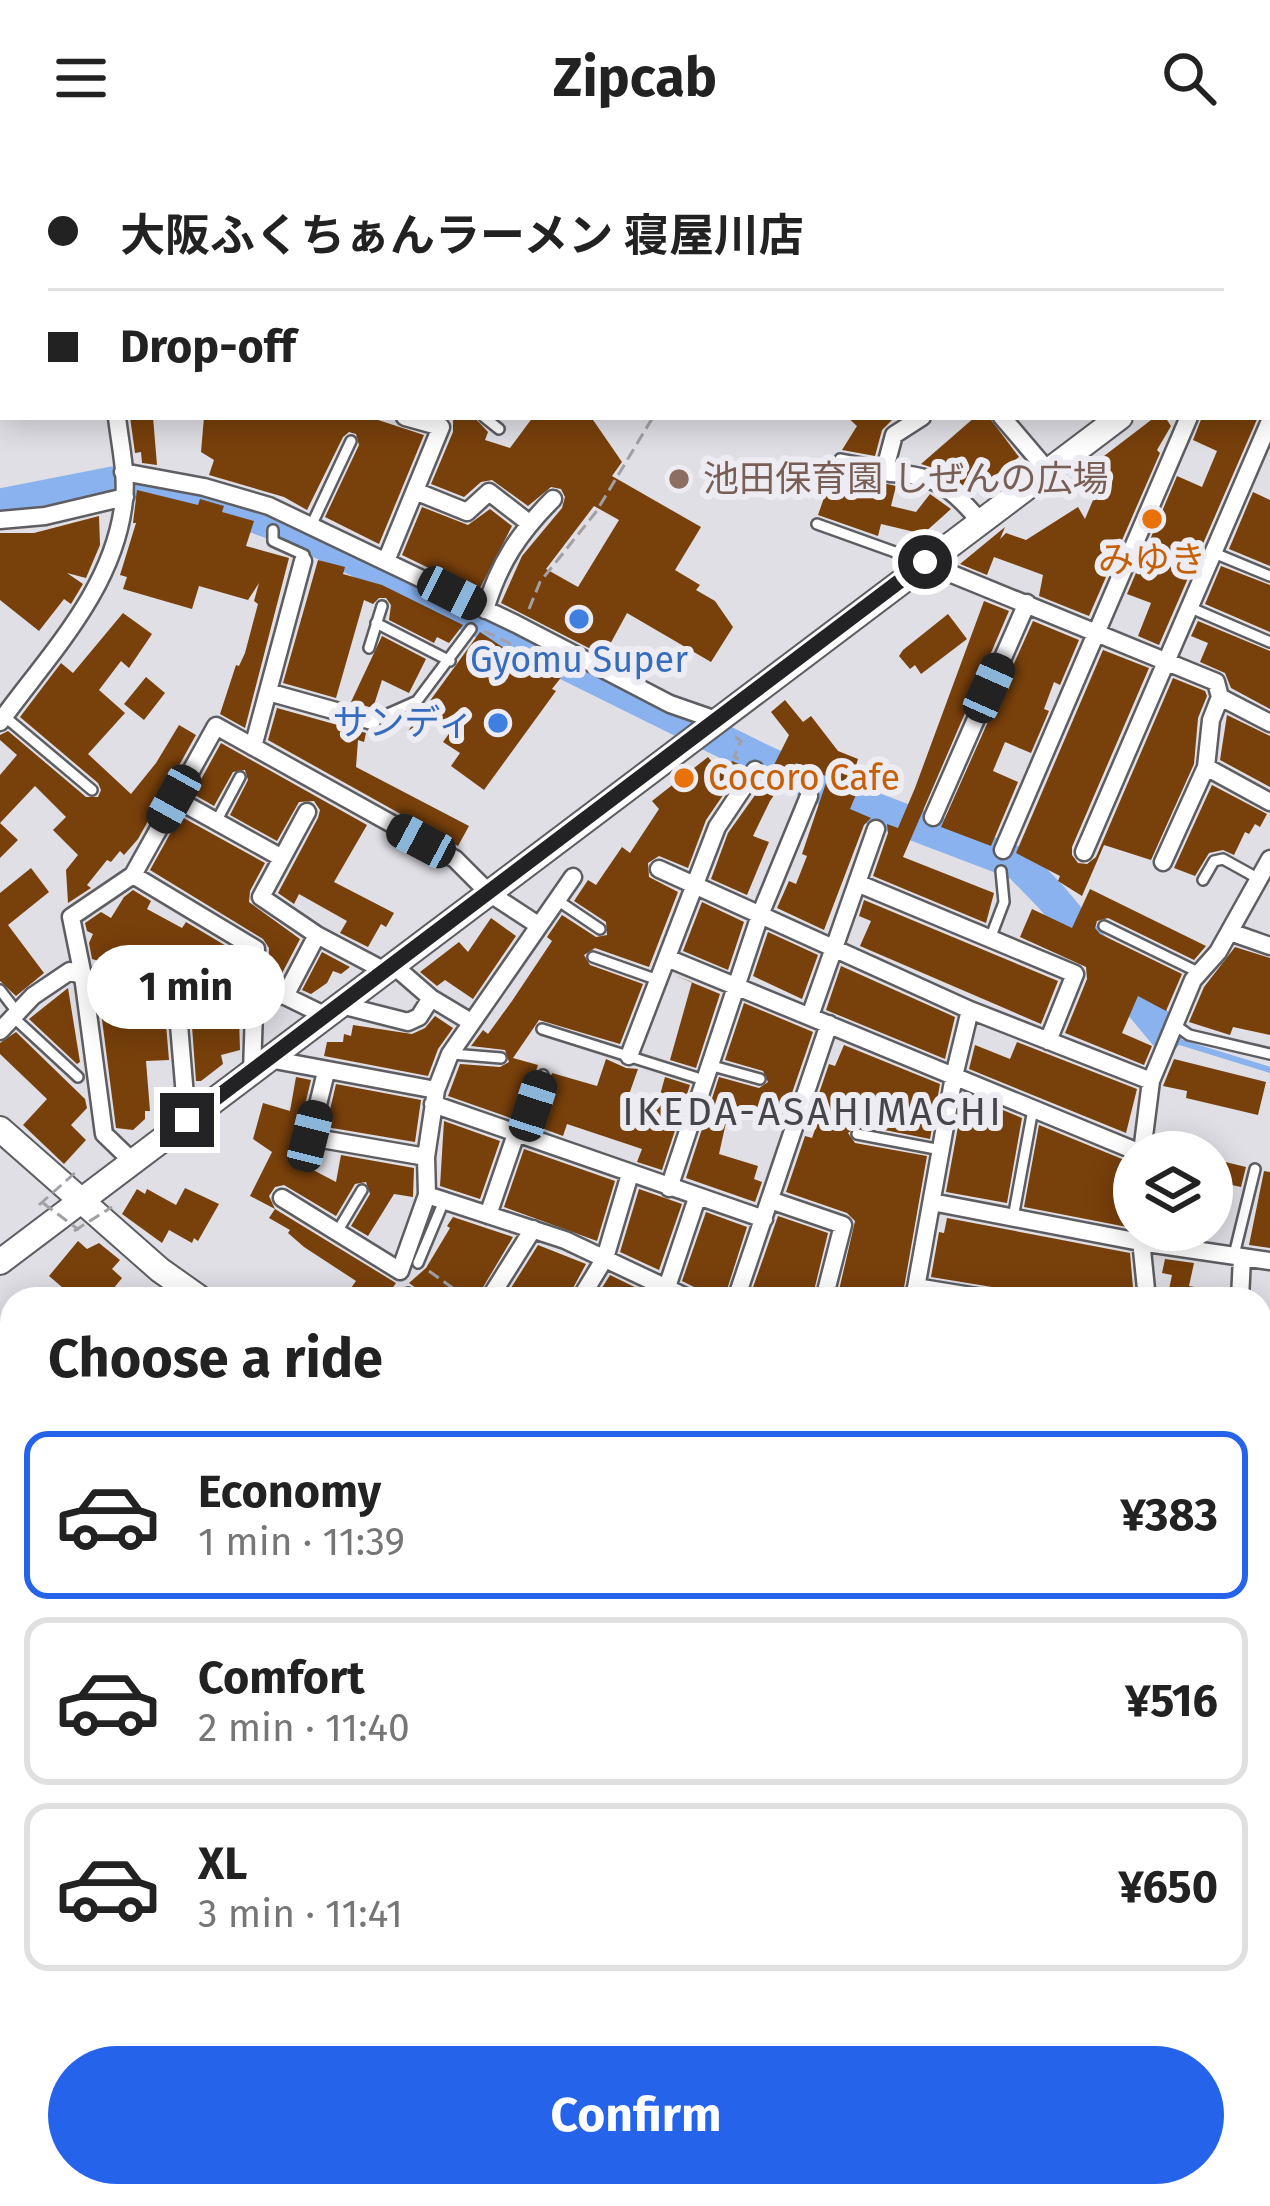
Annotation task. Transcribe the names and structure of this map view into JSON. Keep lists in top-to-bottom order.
{
  "districts": ["IKEDA-ASAHIMACHI"],
  "places": [
    "池田保育園 しぜんの広場",
    "みゆき",
    "Gyomu Super",
    "サンディ",
    "Cocoro Cafe"
  ],
  "page": {
    "header": "Zipcab",
    "banner": ["大阪ふくちぁんラーメン 寝屋川店", "Drop-off"],
    "bubble": "1 min",
    "heading": "Choose a ride",
    "list": [
      {
        "name": "Economy",
        "note": "1 min · 11:39",
        "value": "¥383"
      },
      {
        "name": "Comfort",
        "note": "2 min · 11:40",
        "value": "¥516"
      },
      {
        "name": "XL",
        "note": "3 min · 11:41",
        "value": "¥650"
      }
    ],
    "buttons": "Confirm"
  }
}
